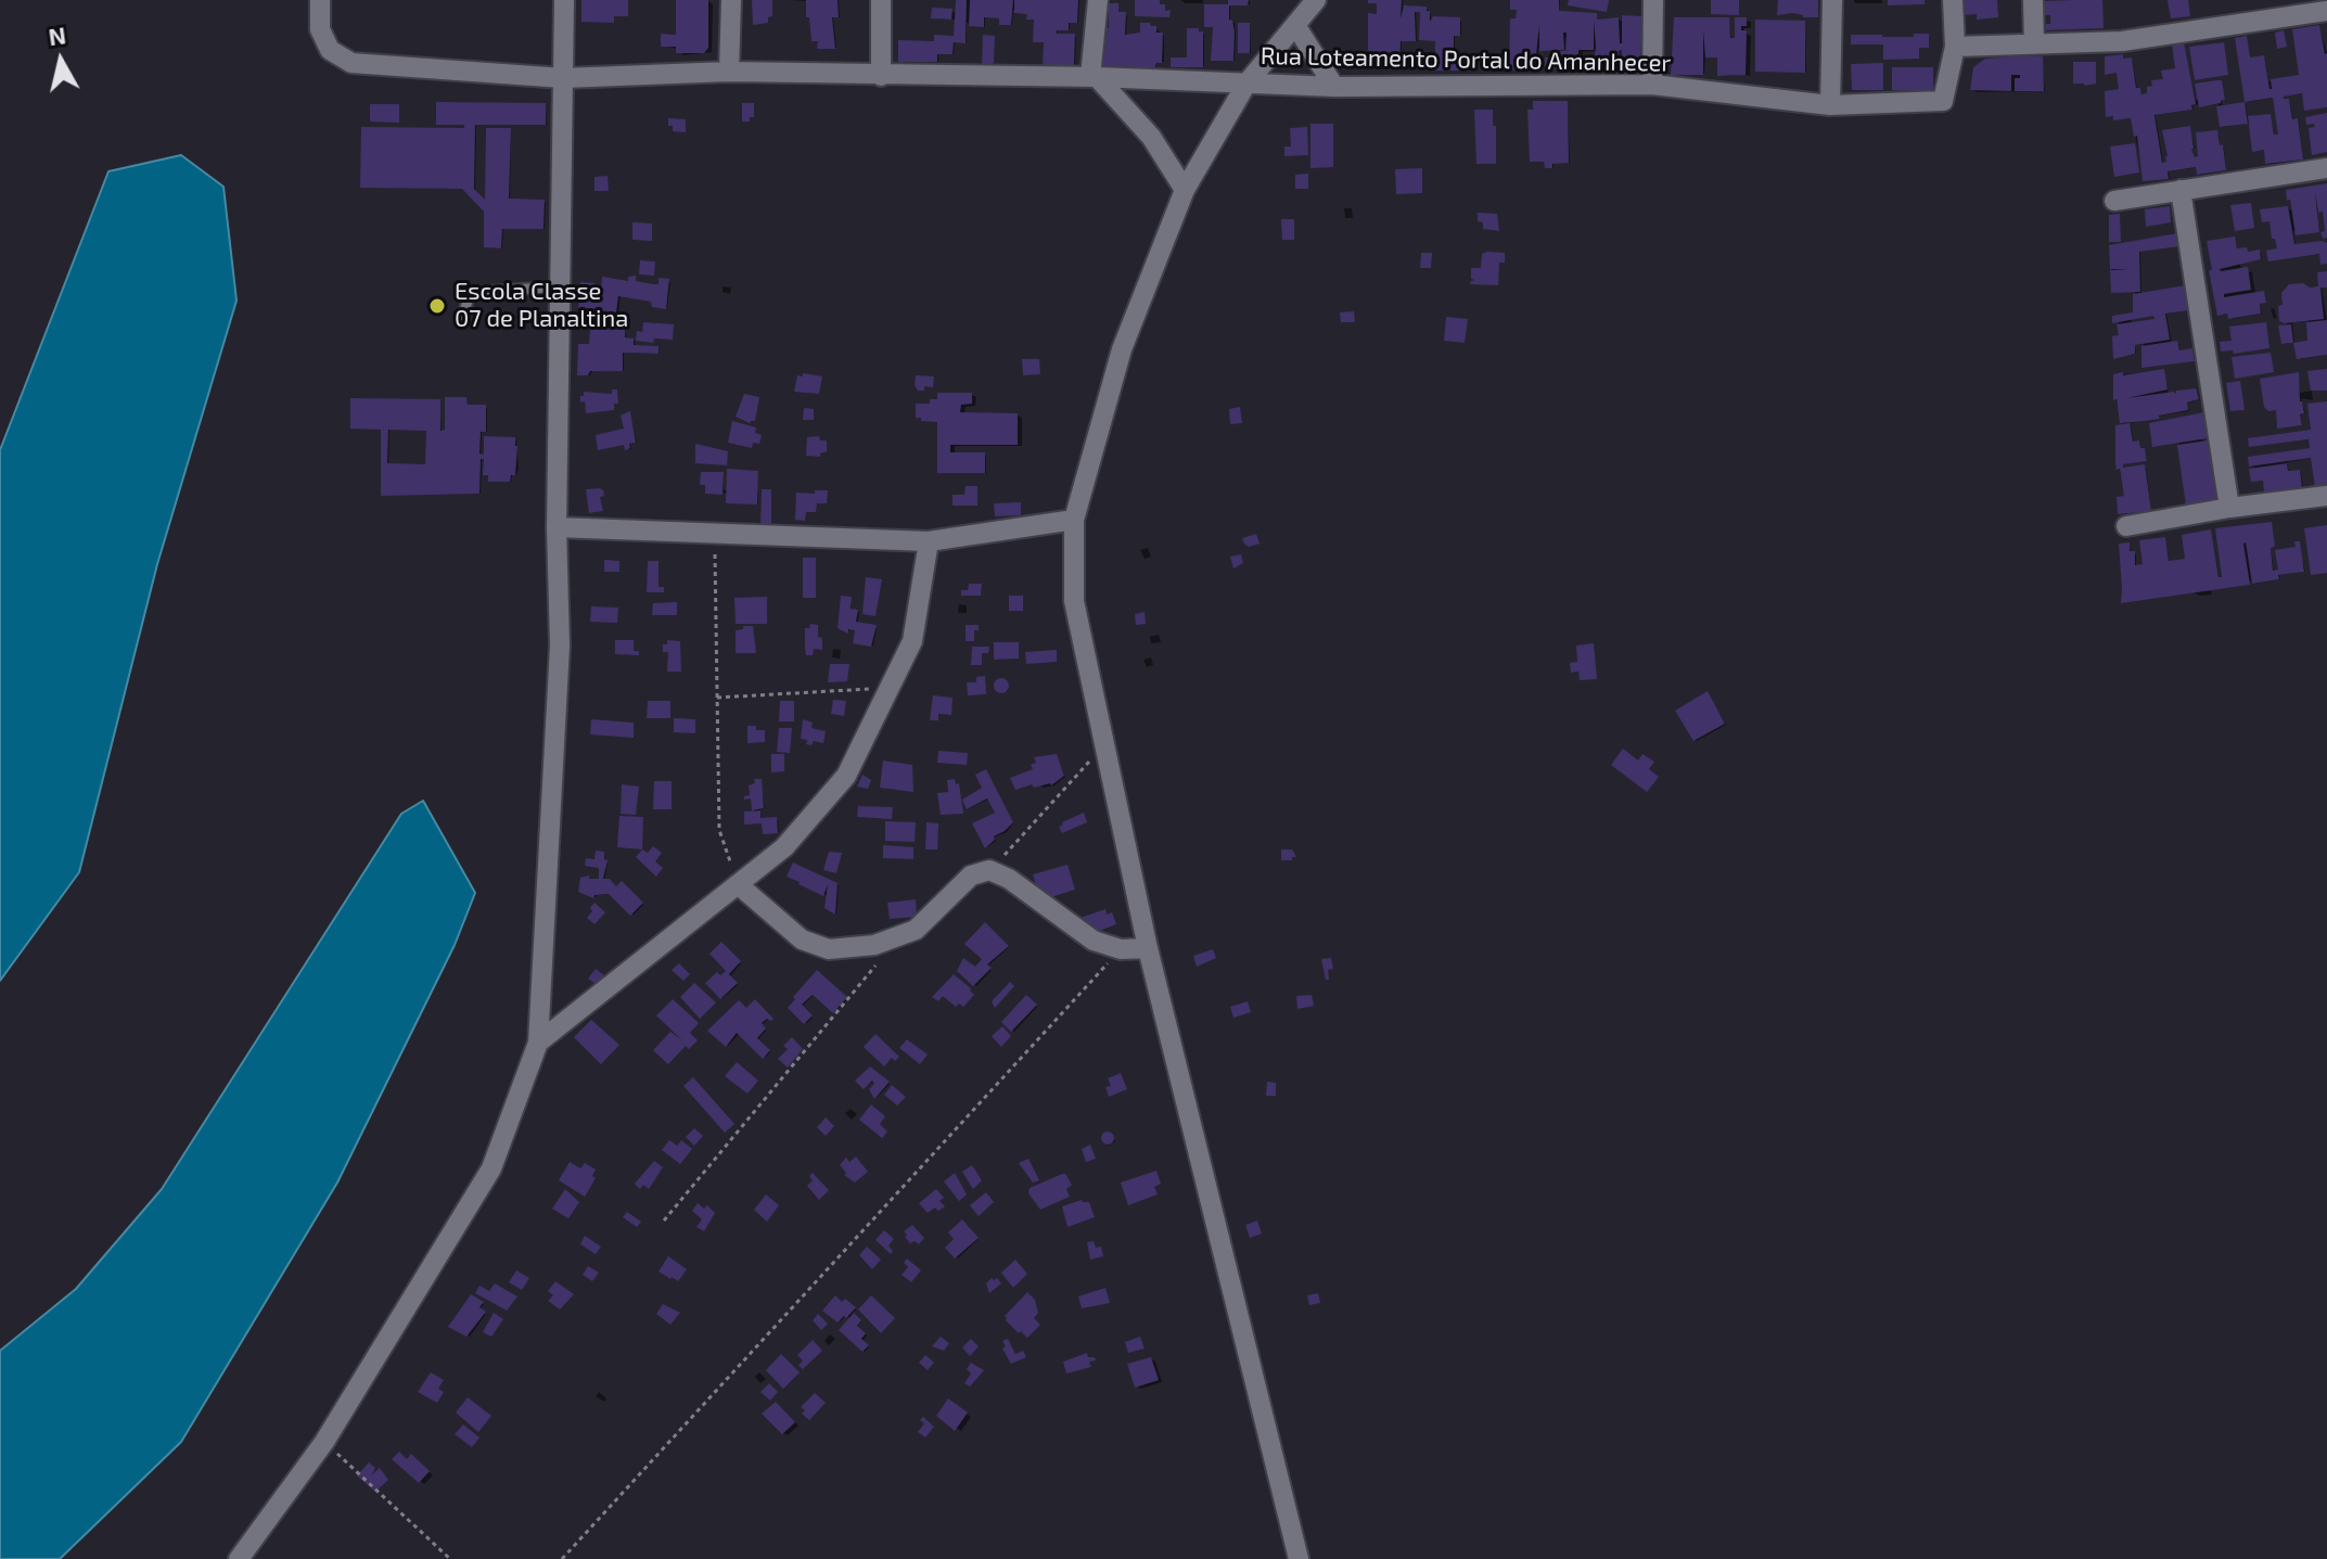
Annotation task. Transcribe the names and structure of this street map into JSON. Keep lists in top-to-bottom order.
{
  "streets": {
    "street": ["Rua Loteamento Portal do Amanhecer"]
  },
  "places": ["Escola Classe 07 de Planaltina"],
  "north": "top"
}
